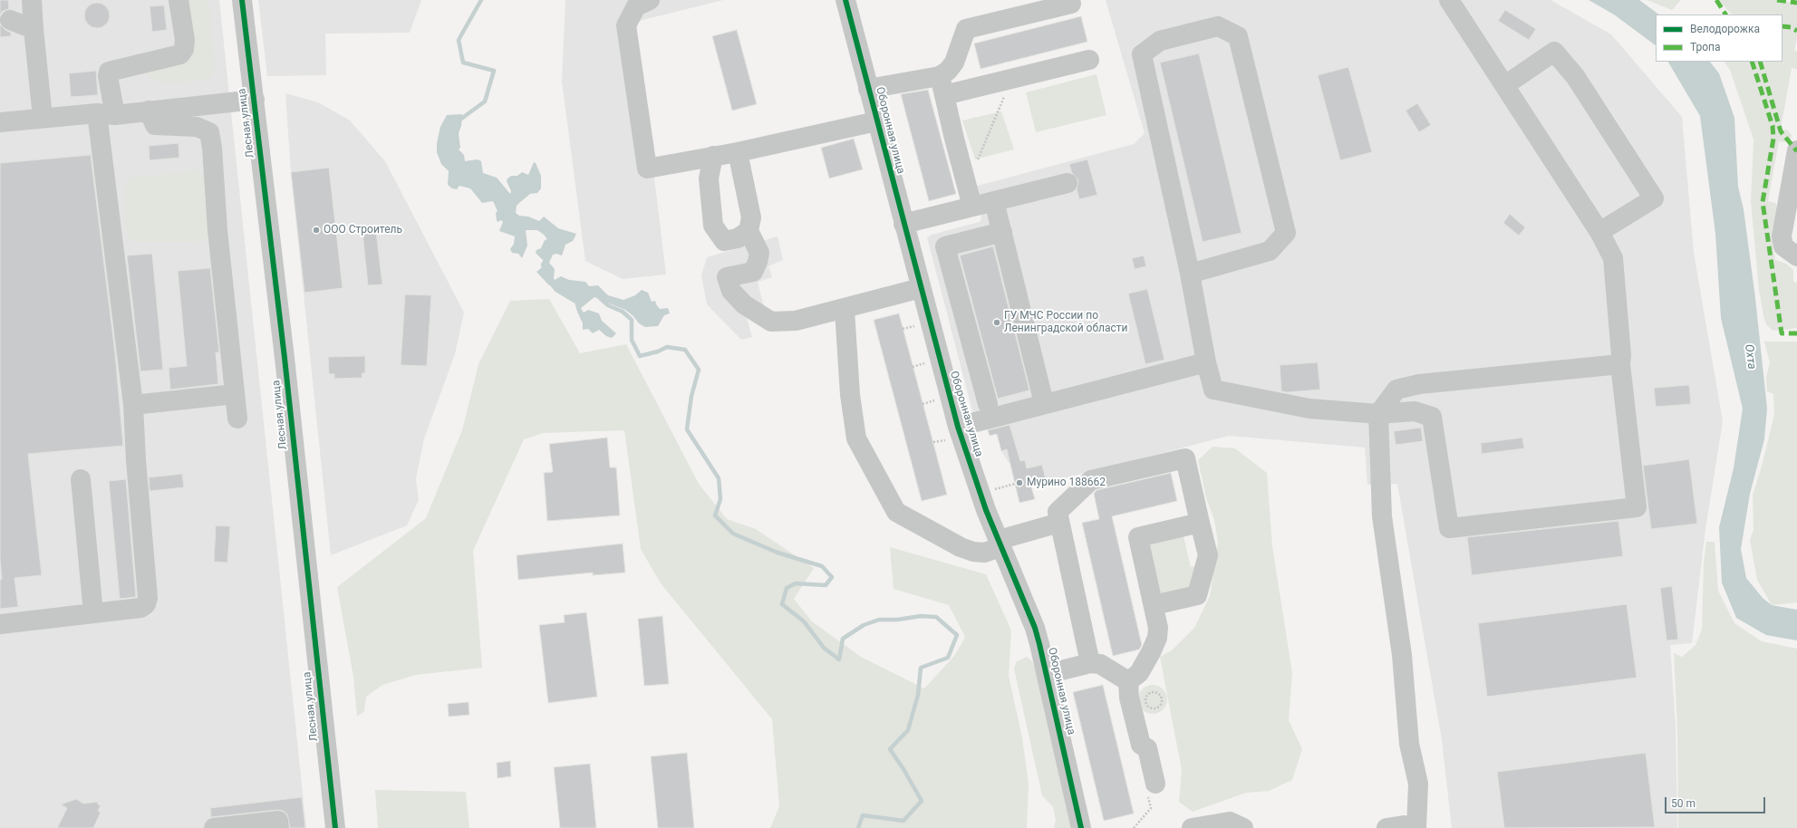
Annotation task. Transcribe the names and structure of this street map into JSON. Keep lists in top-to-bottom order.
{
  "streets": {
    "street": ["Лесная улица", "Оборонная улица"]
  },
  "water": ["Охта"],
  "places": ["ООО Строитель", "ГУ МЧС России по Ленинградской области", "Мурино 188662"],
  "legend": ["Велодорожка", "Тропа"],
  "scale_bar": "50 m"
}
